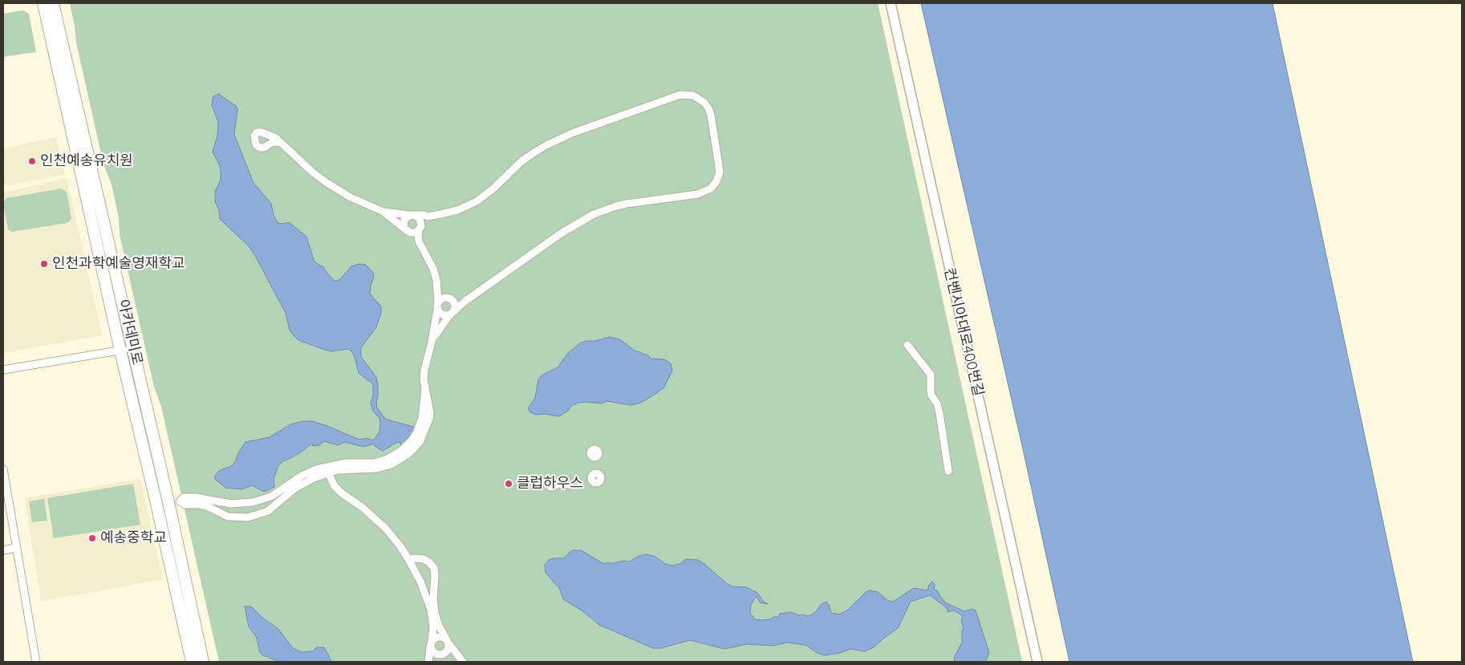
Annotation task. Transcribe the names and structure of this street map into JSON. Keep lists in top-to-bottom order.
{
  "streets": {
    "main road": ["아카데미로"],
    "street": ["컨벤시아대로400번길"]
  },
  "places": [
    "인천예송유치원",
    "인천과학예술영재학교",
    "클럽하우스",
    "예송중학교"
  ]
}
